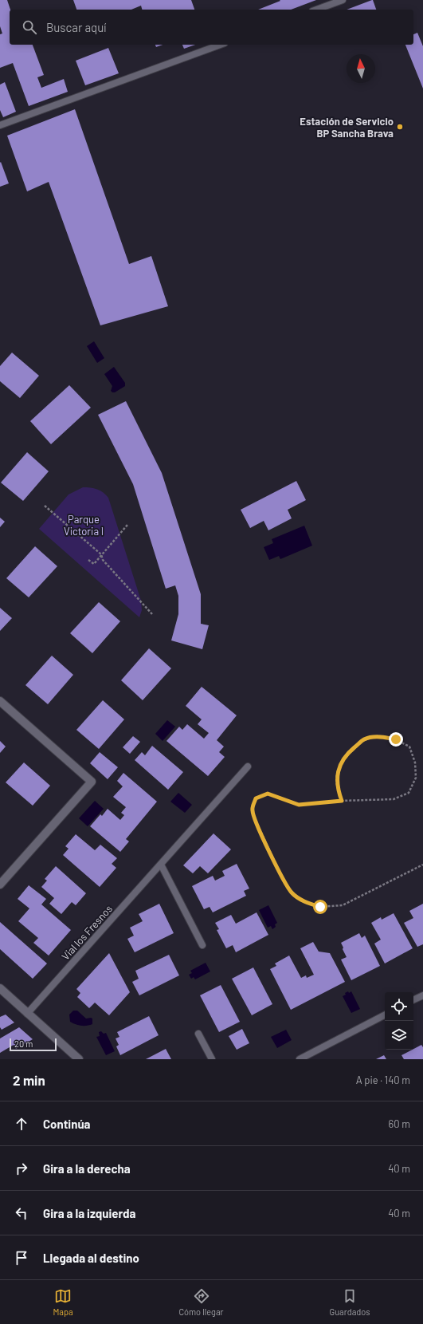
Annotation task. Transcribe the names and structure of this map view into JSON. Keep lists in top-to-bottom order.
{
  "streets": {
    "lane": ["Vial los Fresnos"]
  },
  "parks": ["Parque Victoria I"],
  "places": ["Estación de Servicio BP Sancha Brava"],
  "scale_bar": "20 m",
  "north": "top",
  "page": {
    "search": "Buscar aquí",
    "scale": "20 m",
    "heading": ["2 min", "A pie · 140 m"],
    "list": [
      ["Continúa", "60 m"],
      ["Gira a la derecha", "40 m"],
      ["Gira a la izquierda", "40 m"],
      "Llegada al destino"
    ],
    "nav": ["Mapa", "Cómo llegar", "Guardados"]
  }
}
